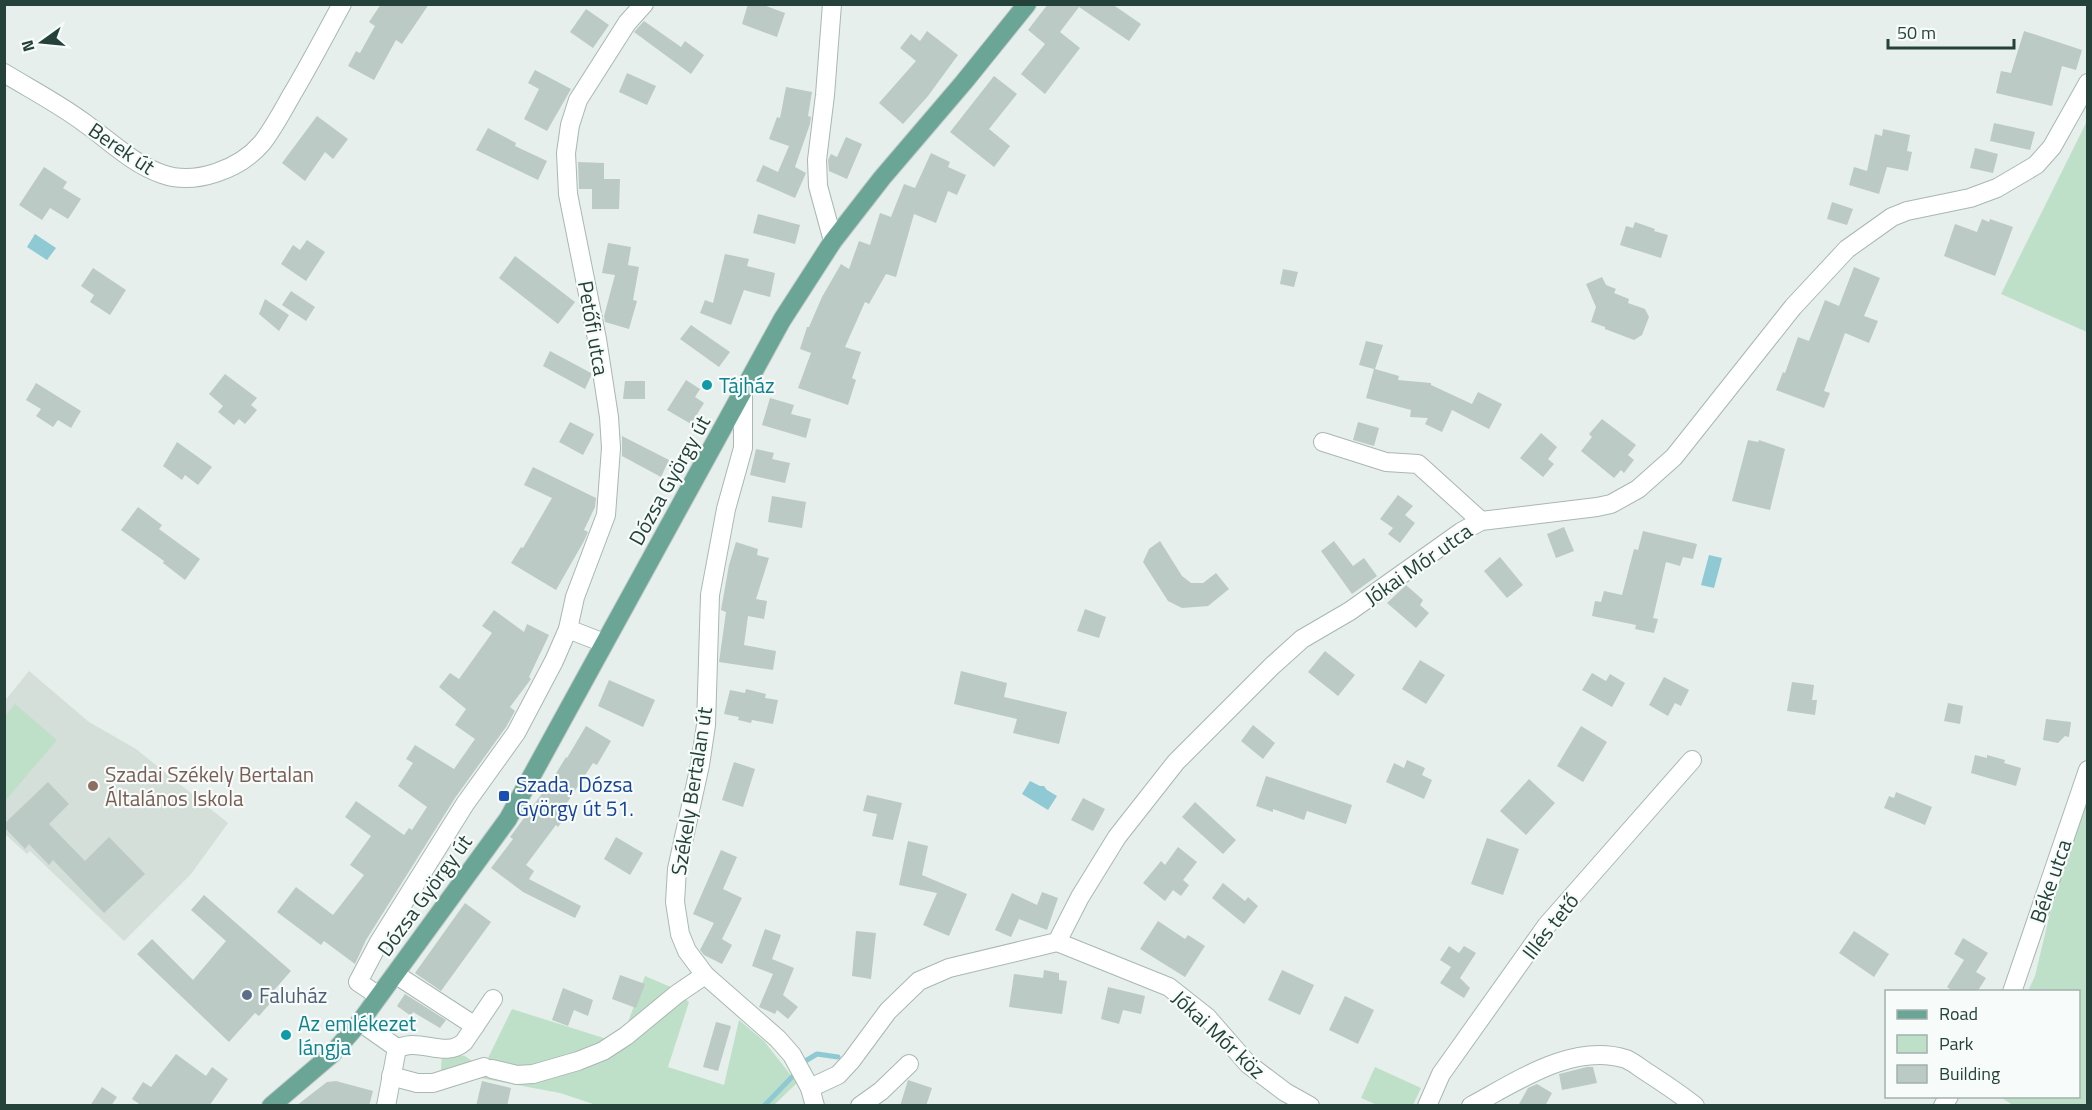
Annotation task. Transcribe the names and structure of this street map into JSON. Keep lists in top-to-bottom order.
{
  "streets": {
    "main road": ["Dózsa György út"],
    "street": [
      "Berek út",
      "Petőfi utca",
      "Jókai Mór utca",
      "Székely Bertalan út",
      "Béke utca",
      "Illés tető",
      "Jókai Mór köz"
    ]
  },
  "crossings": [
    ["Petőfi utca", "Dózsa György út"],
    ["Dózsa György út", "Székely Bertalan út"],
    ["Jókai Mór utca", "Jókai Mór köz"]
  ],
  "places": {
    "other": [
      "Tájház",
      "Szadai Székely Bertalan Általános Iskola",
      "Faluház",
      "Az emlékezet lángja"
    ],
    "transit": ["Szada, Dózsa György út 51."]
  },
  "legend": ["Road", "Park", "Building"],
  "scale_bar": "50 m",
  "north": "left"
}
